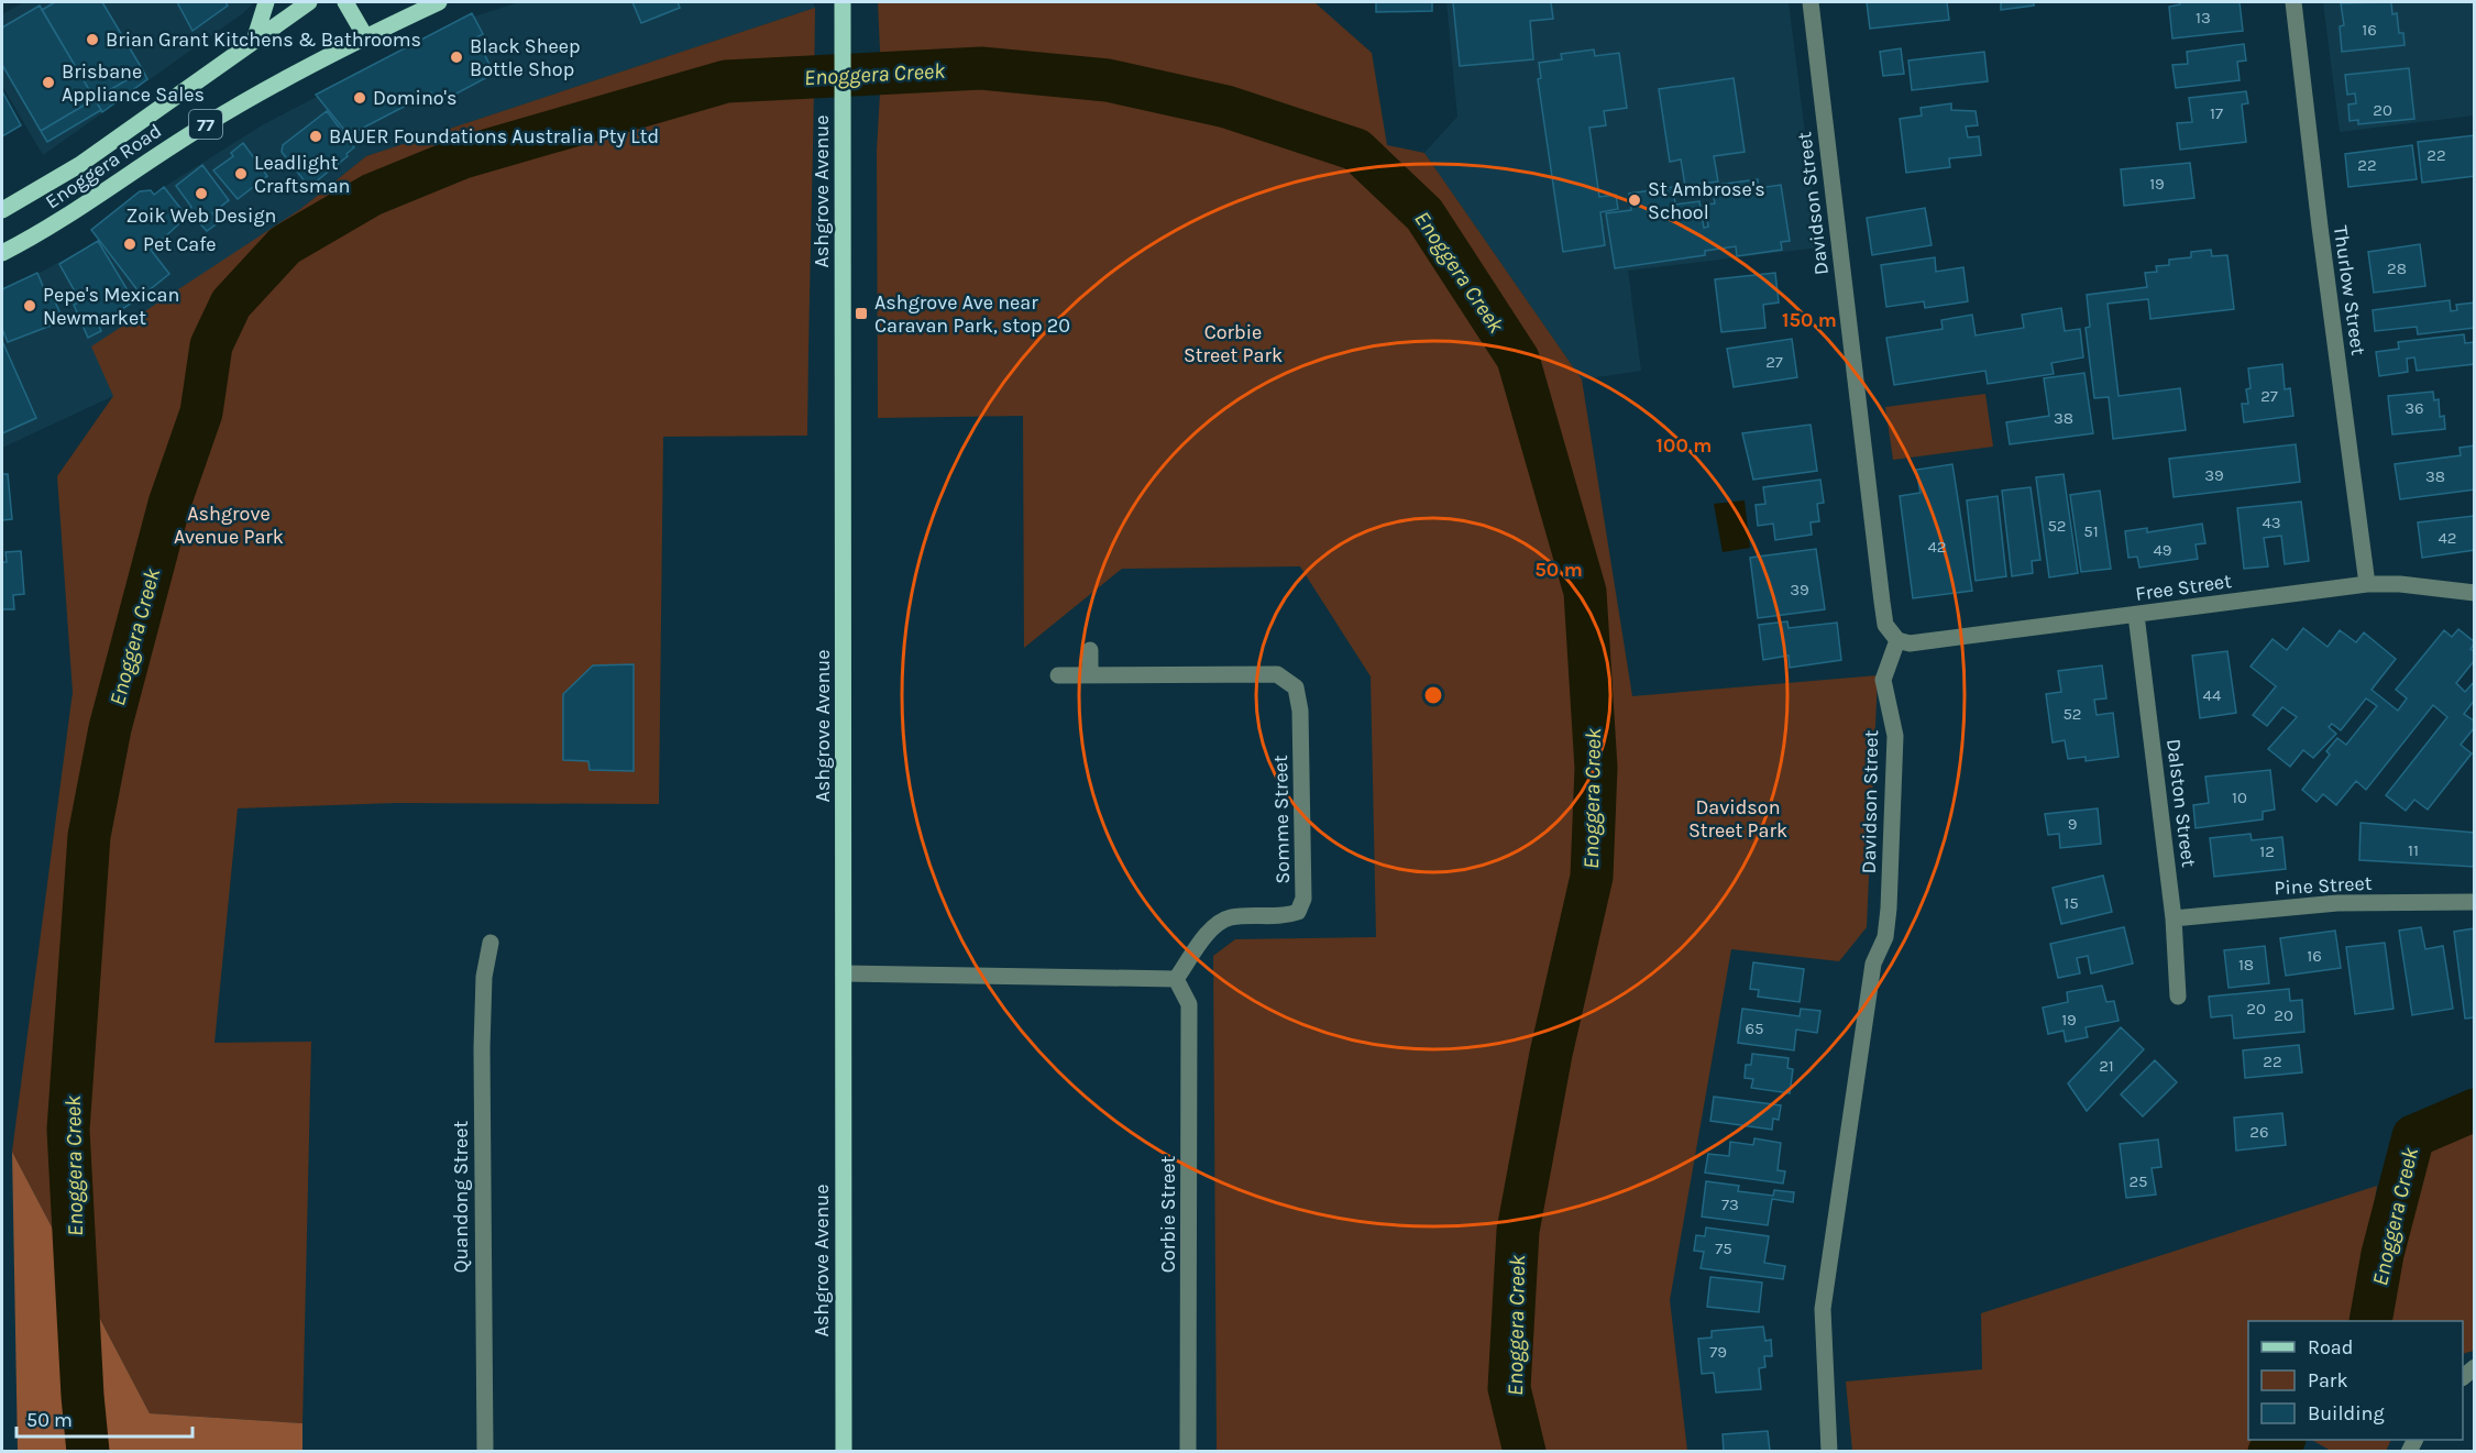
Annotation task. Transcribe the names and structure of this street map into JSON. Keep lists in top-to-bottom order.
{
  "streets": {
    "main road": ["77", "Enoggera Road", "Ashgrove Avenue"],
    "street": [
      "Davidson Street",
      "Thurlow Street",
      "Free Street",
      "Dalston Street",
      "Somme Street",
      "Pine Street",
      "Quandong Street",
      "Corbie Street"
    ]
  },
  "crossings": [
    ["Davidson Street", "Free Street"],
    ["Thurlow Street", "Free Street"],
    ["Free Street", "Dalston Street"],
    ["Dalston Street", "Pine Street"],
    ["Somme Street", "Corbie Street"]
  ],
  "water": ["Enoggera Creek"],
  "parks": ["Corbie Street Park", "Ashgrove Avenue Park", "Davidson Street Park"],
  "places": {
    "other": [
      "Brian Grant Kitchens & Bathrooms",
      "Black Sheep Bottle Shop",
      "Brisbane Appliance Sales",
      "Domino's",
      "BAUER Foundations Australia Pty Ltd",
      "Leadlight Craftsman",
      "Zoik Web Design",
      "St Ambrose's School",
      "Pet Cafe",
      "Pepe's Mexican Newmarket"
    ],
    "transit": ["Ashgrove Ave near Caravan Park, stop 20"]
  },
  "house_numbers": [
    "13",
    "16",
    "20",
    "17",
    "22",
    "22",
    "19",
    "28",
    "27",
    "27",
    "36",
    "38",
    "39",
    "38",
    "43",
    "52",
    "51",
    "42",
    "42",
    "49",
    "39",
    "44",
    "52",
    "10",
    "9",
    "11",
    "12",
    "15",
    "16",
    "18",
    "20",
    "20",
    "19",
    "65",
    "22",
    "21",
    "26",
    "25",
    "73",
    "75",
    "79"
  ],
  "legend": ["Road", "Park", "Building"],
  "scale_bar": "50 m",
  "rings": ["150 m", "100 m", "50 m"]
}
